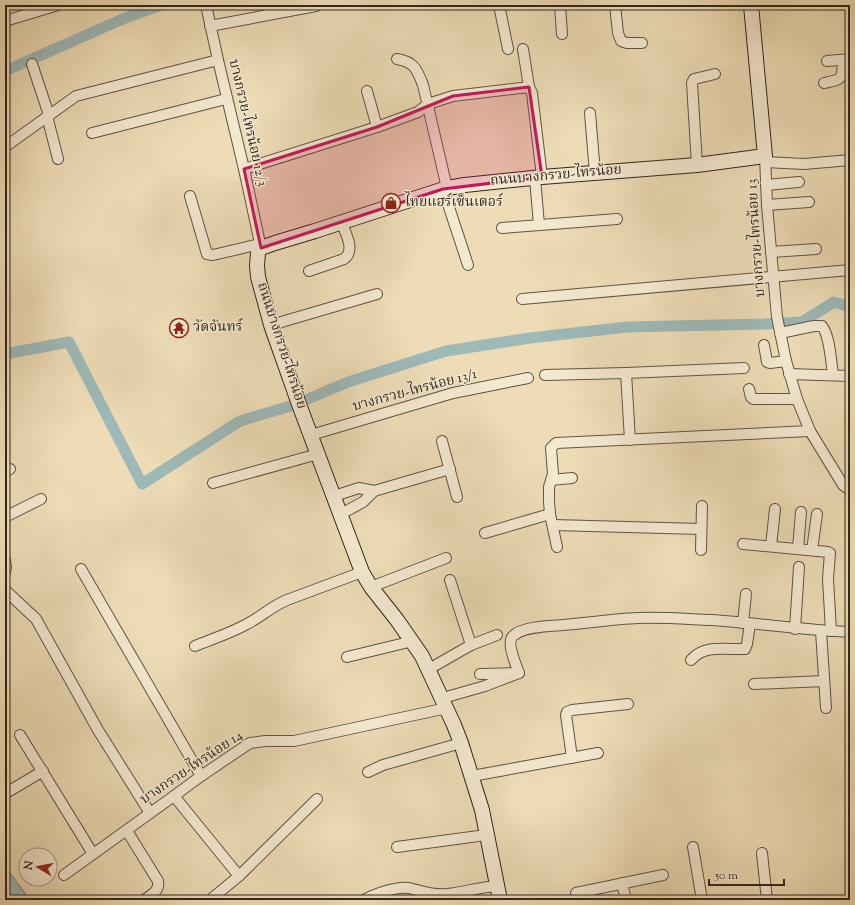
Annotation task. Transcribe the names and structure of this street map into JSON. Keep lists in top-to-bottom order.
{
  "streets": {
    "main road": ["ถนนบางกรวย-ไทรน้อย"],
    "street": [
      "บางกรวย-ไทรน้อย 12/3",
      "บางกรวย-ไทรน้อย 13",
      "บางกรวย-ไทรน้อย 13/1",
      "บางกรวย-ไทรน้อย 14"
    ]
  },
  "crossings": [
    ["บางกรวย-ไทรน้อย 12/3", "ถนนบางกรวย-ไทรน้อย"],
    ["ถนนบางกรวย-ไทรน้อย", "บางกรวย-ไทรน้อย 13"],
    ["ถนนบางกรวย-ไทรน้อย", "บางกรวย-ไทรน้อย 13/1"],
    ["ถนนบางกรวย-ไทรน้อย", "บางกรวย-ไทรน้อย 14"]
  ],
  "places": {
    "shop": ["ไทยแฮร์เซ็นเตอร์"],
    "temple": ["วัดจันทร์"]
  },
  "scale_bar": "50 m",
  "north": "left"
}
